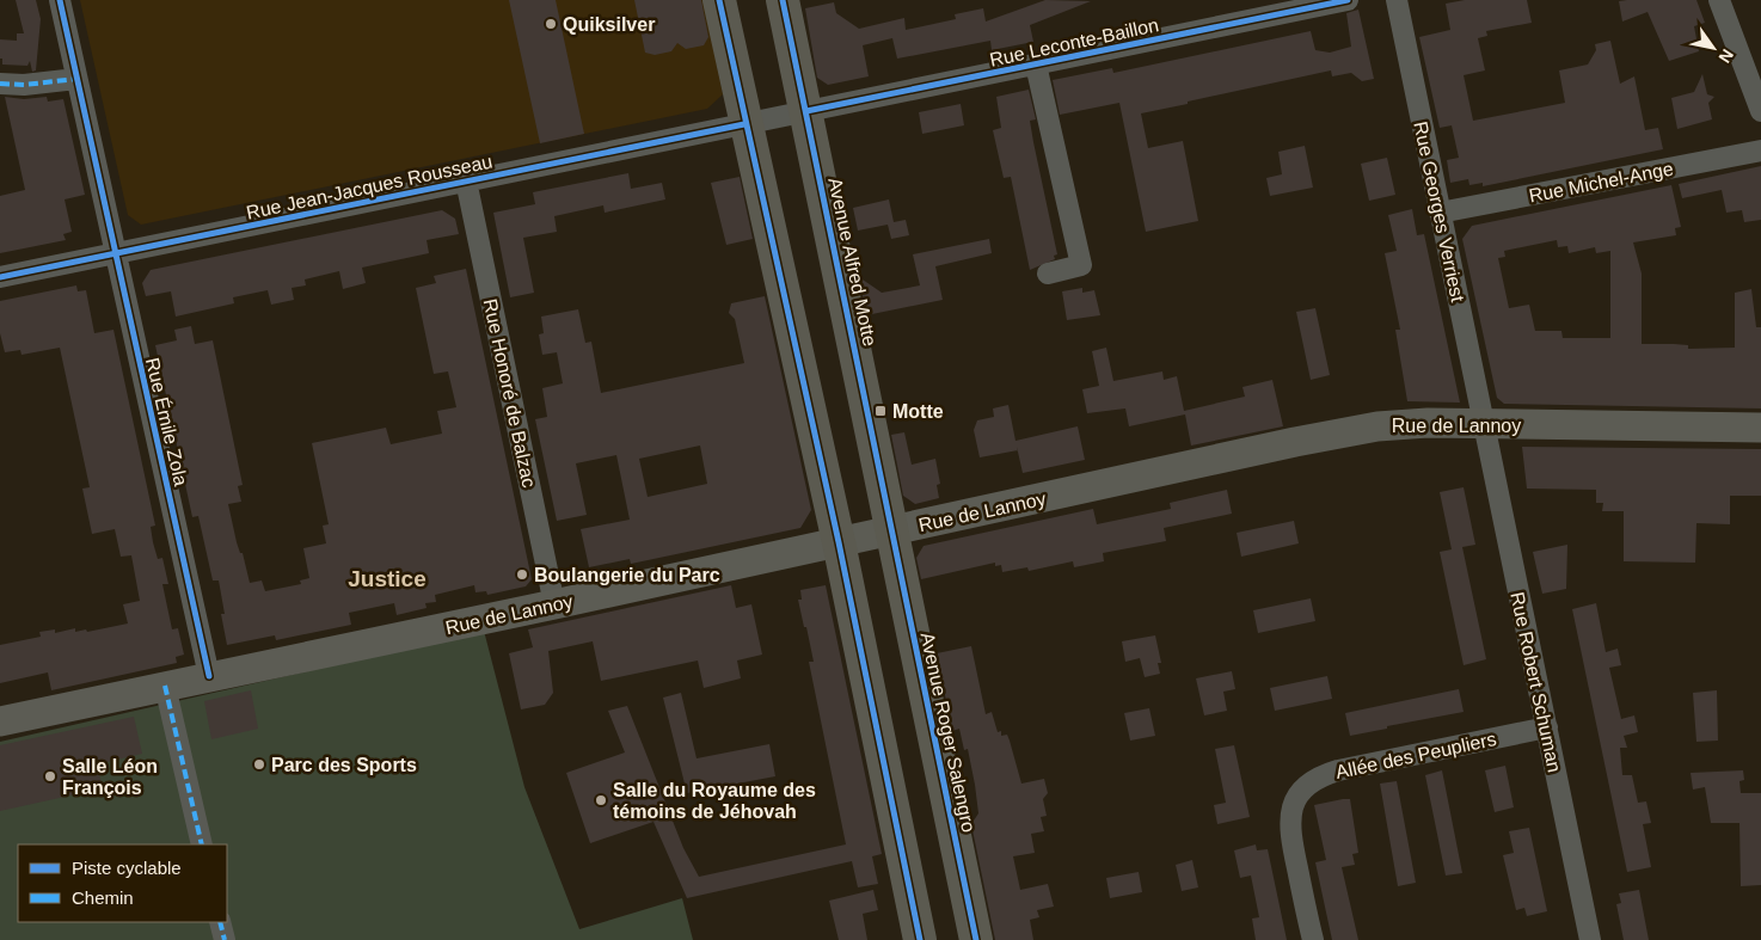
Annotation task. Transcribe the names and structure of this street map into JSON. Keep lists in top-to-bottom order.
{
  "streets": {
    "main road": ["Avenue Alfred Motte", "Rue de Lannoy", "Avenue Roger Salengro"],
    "street": [
      "Rue Leconte-Baillon",
      "Rue Michel-Ange",
      "Rue Jean-Jacques Rousseau",
      "Rue Georges Verriest",
      "Rue Honoré de Balzac",
      "Rue Émile Zola",
      "Rue Robert Schuman",
      "Allée des Peupliers"
    ]
  },
  "crossings": [
    ["Rue Leconte-Baillon", "Rue Jean-Jacques Rousseau"],
    ["Rue Leconte-Baillon", "Avenue Alfred Motte"],
    ["Rue Michel-Ange", "Rue Georges Verriest"],
    ["Rue Jean-Jacques Rousseau", "Rue Honoré de Balzac"],
    ["Rue Jean-Jacques Rousseau", "Rue Émile Zola"],
    ["Rue Georges Verriest", "Rue de Lannoy"],
    ["Rue Georges Verriest", "Rue Robert Schuman"],
    ["Avenue Alfred Motte", "Rue de Lannoy"],
    ["Avenue Alfred Motte", "Avenue Roger Salengro"],
    ["Rue Honoré de Balzac", "Rue de Lannoy"],
    ["Rue Émile Zola", "Rue de Lannoy"],
    ["Rue de Lannoy", "Rue Robert Schuman"],
    ["Rue de Lannoy", "Avenue Roger Salengro"],
    ["Rue Robert Schuman", "Allée des Peupliers"]
  ],
  "districts": ["Justice"],
  "places": {
    "other": [
      "Quiksilver",
      "Boulangerie du Parc",
      "Parc des Sports",
      "Salle Léon François",
      "Salle du Royaume des témoins de Jéhovah"
    ],
    "transit": ["Motte"]
  },
  "legend": ["Piste cyclable", "Chemin"],
  "north": "bottom right"
}
